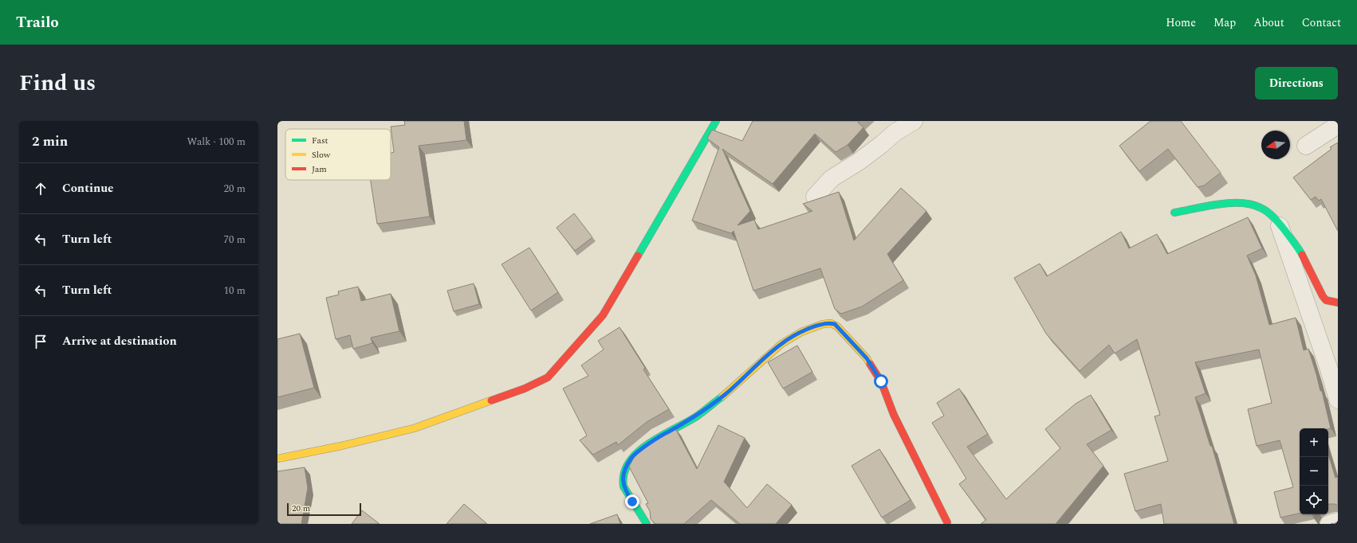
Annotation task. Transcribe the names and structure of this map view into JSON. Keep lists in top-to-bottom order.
{
  "legend": ["Fast", "Slow", "Jam"],
  "scale_bar": "20 m",
  "north": "left",
  "page": {
    "header": "Trailo",
    "nav": [
      "Home",
      "Map",
      "About",
      "Contact"
    ],
    "title": "Find us",
    "buttons": "Directions",
    "heading": ["2 min", "Walk · 100 m"],
    "list": [
      ["Continue", "20 m"],
      ["Turn left", "70 m"],
      ["Turn left", "10 m"],
      "Arrive at destination"
    ],
    "map_buttons": ["+", "−"],
    "scale": "20 m"
  }
}
